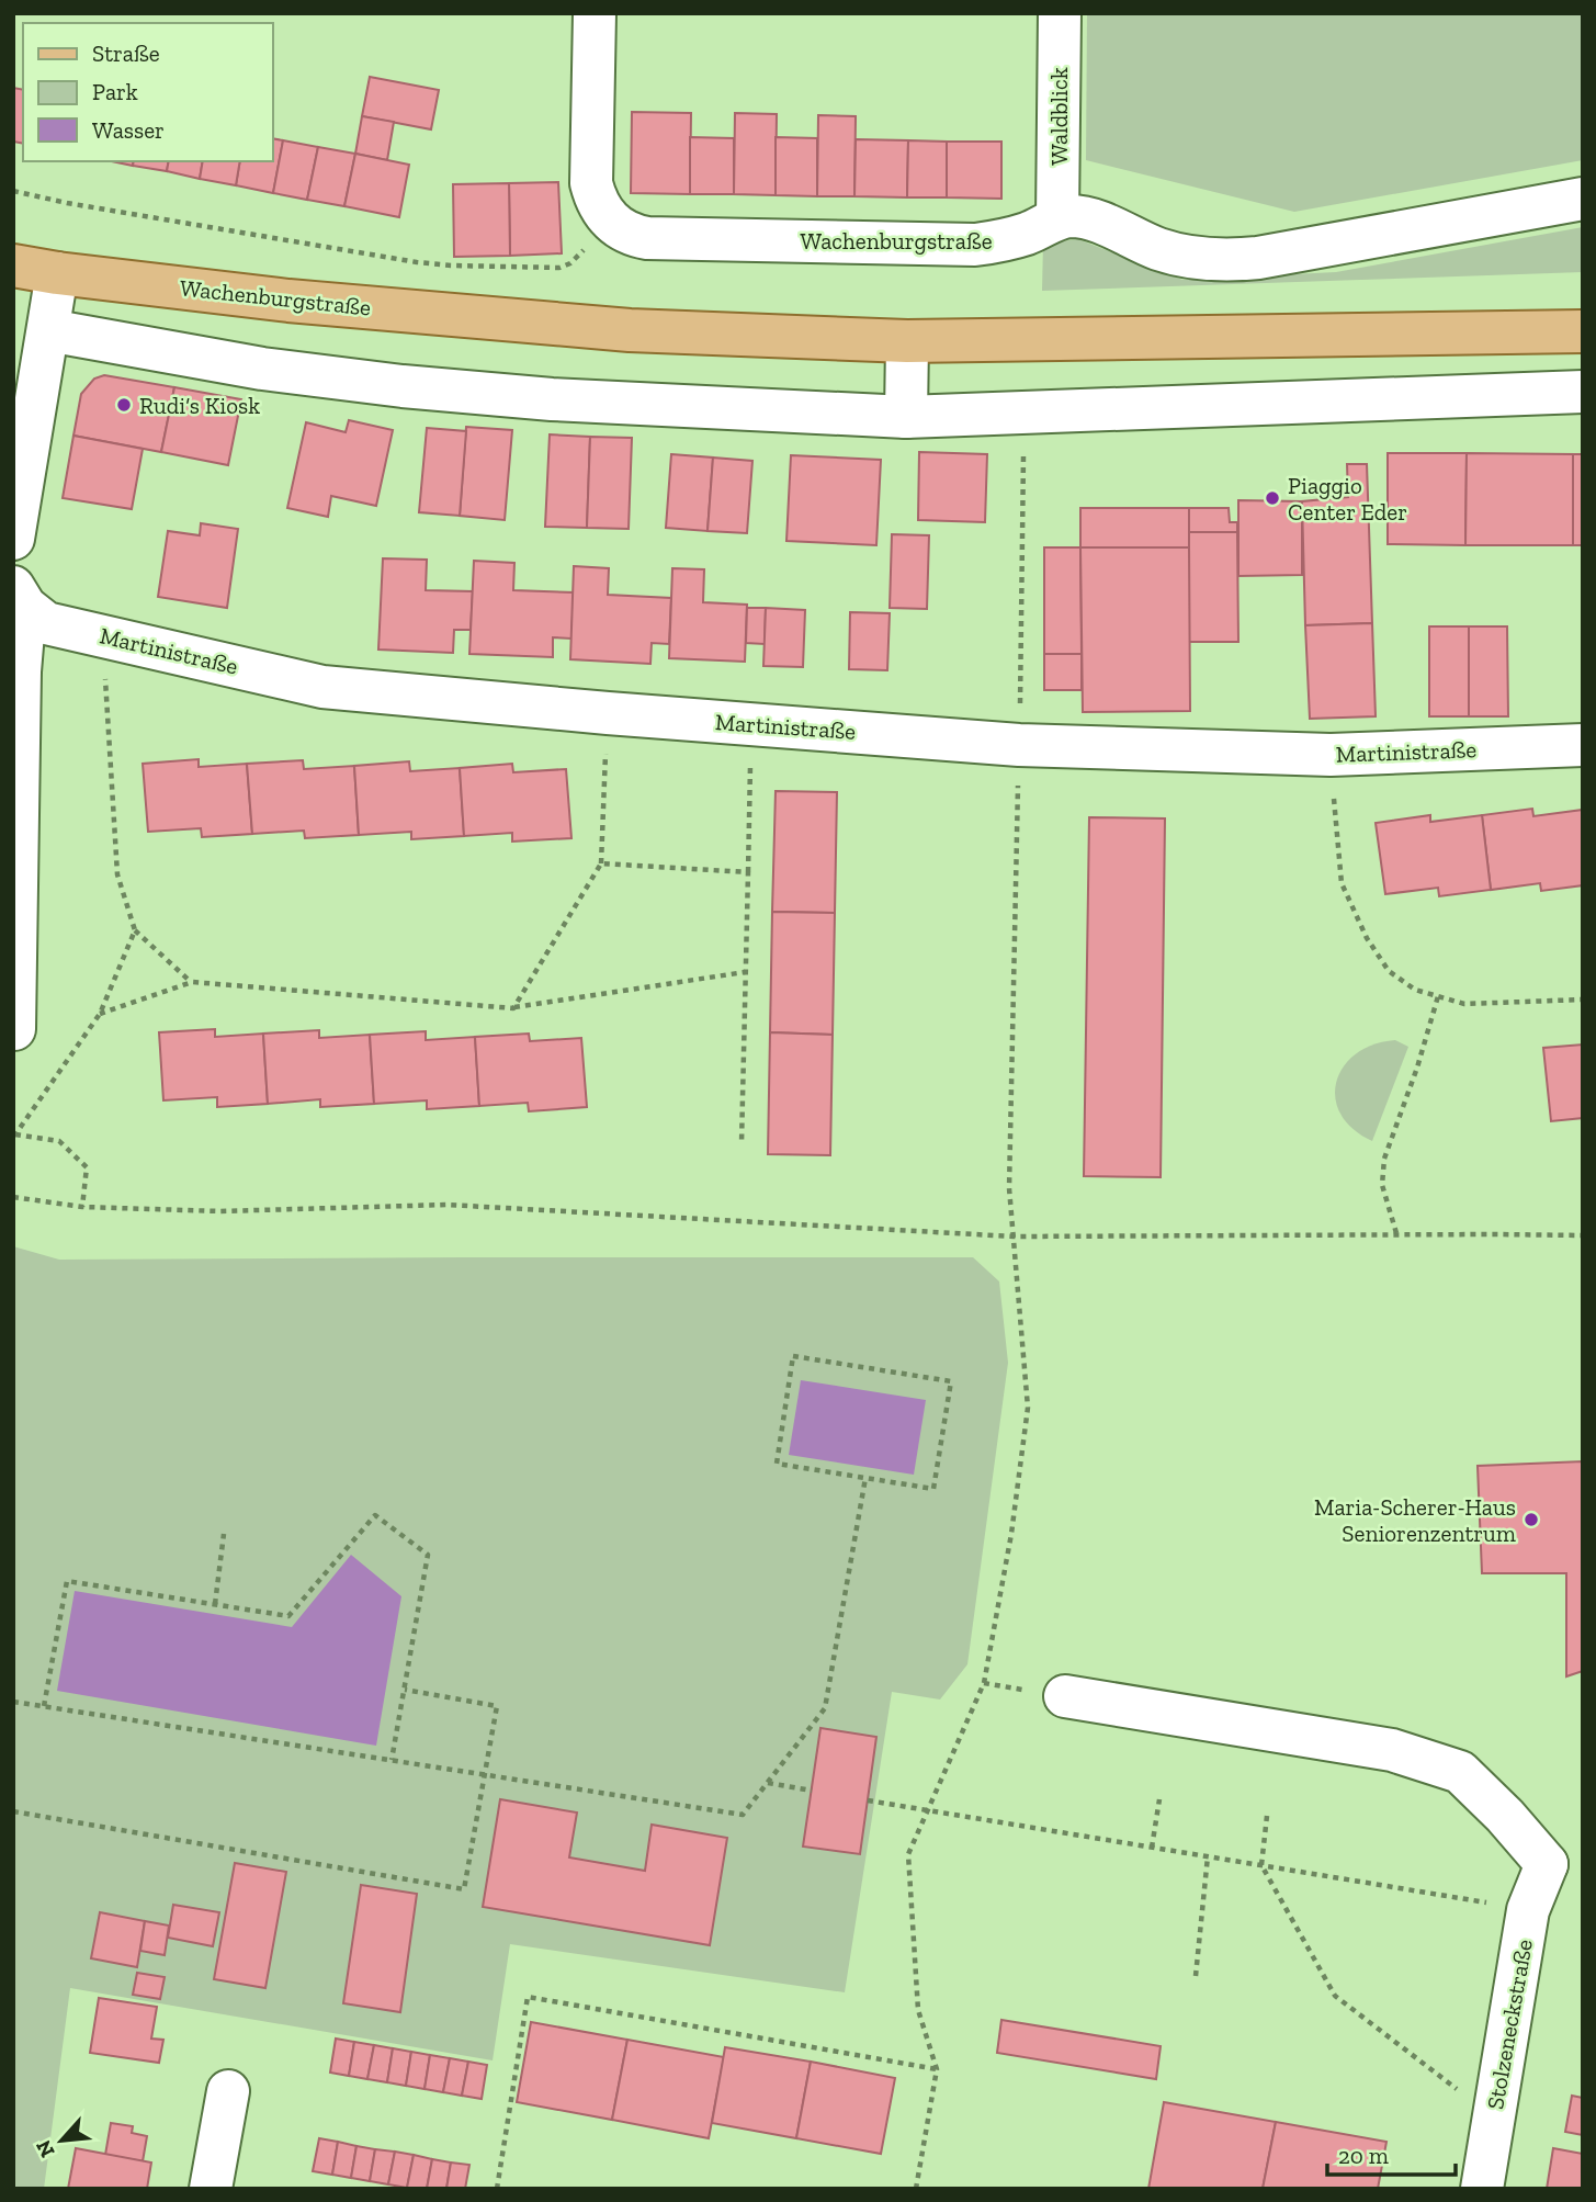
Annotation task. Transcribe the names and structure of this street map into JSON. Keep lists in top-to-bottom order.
{
  "streets": {
    "main road": ["Wachenburgstraße"],
    "street": ["Waldblick", "Martinistraße", "Stolzeneckstraße"]
  },
  "crossings": [
    ["Waldblick", "Wachenburgstraße"]
  ],
  "places": ["Rudi‘s Kiosk", "Piaggio Center Eder", "Maria-Scherer-Haus Seniorenzentrum"],
  "legend": ["Straße", "Park", "Wasser"],
  "scale_bar": "20 m",
  "north": "bottom left"
}
